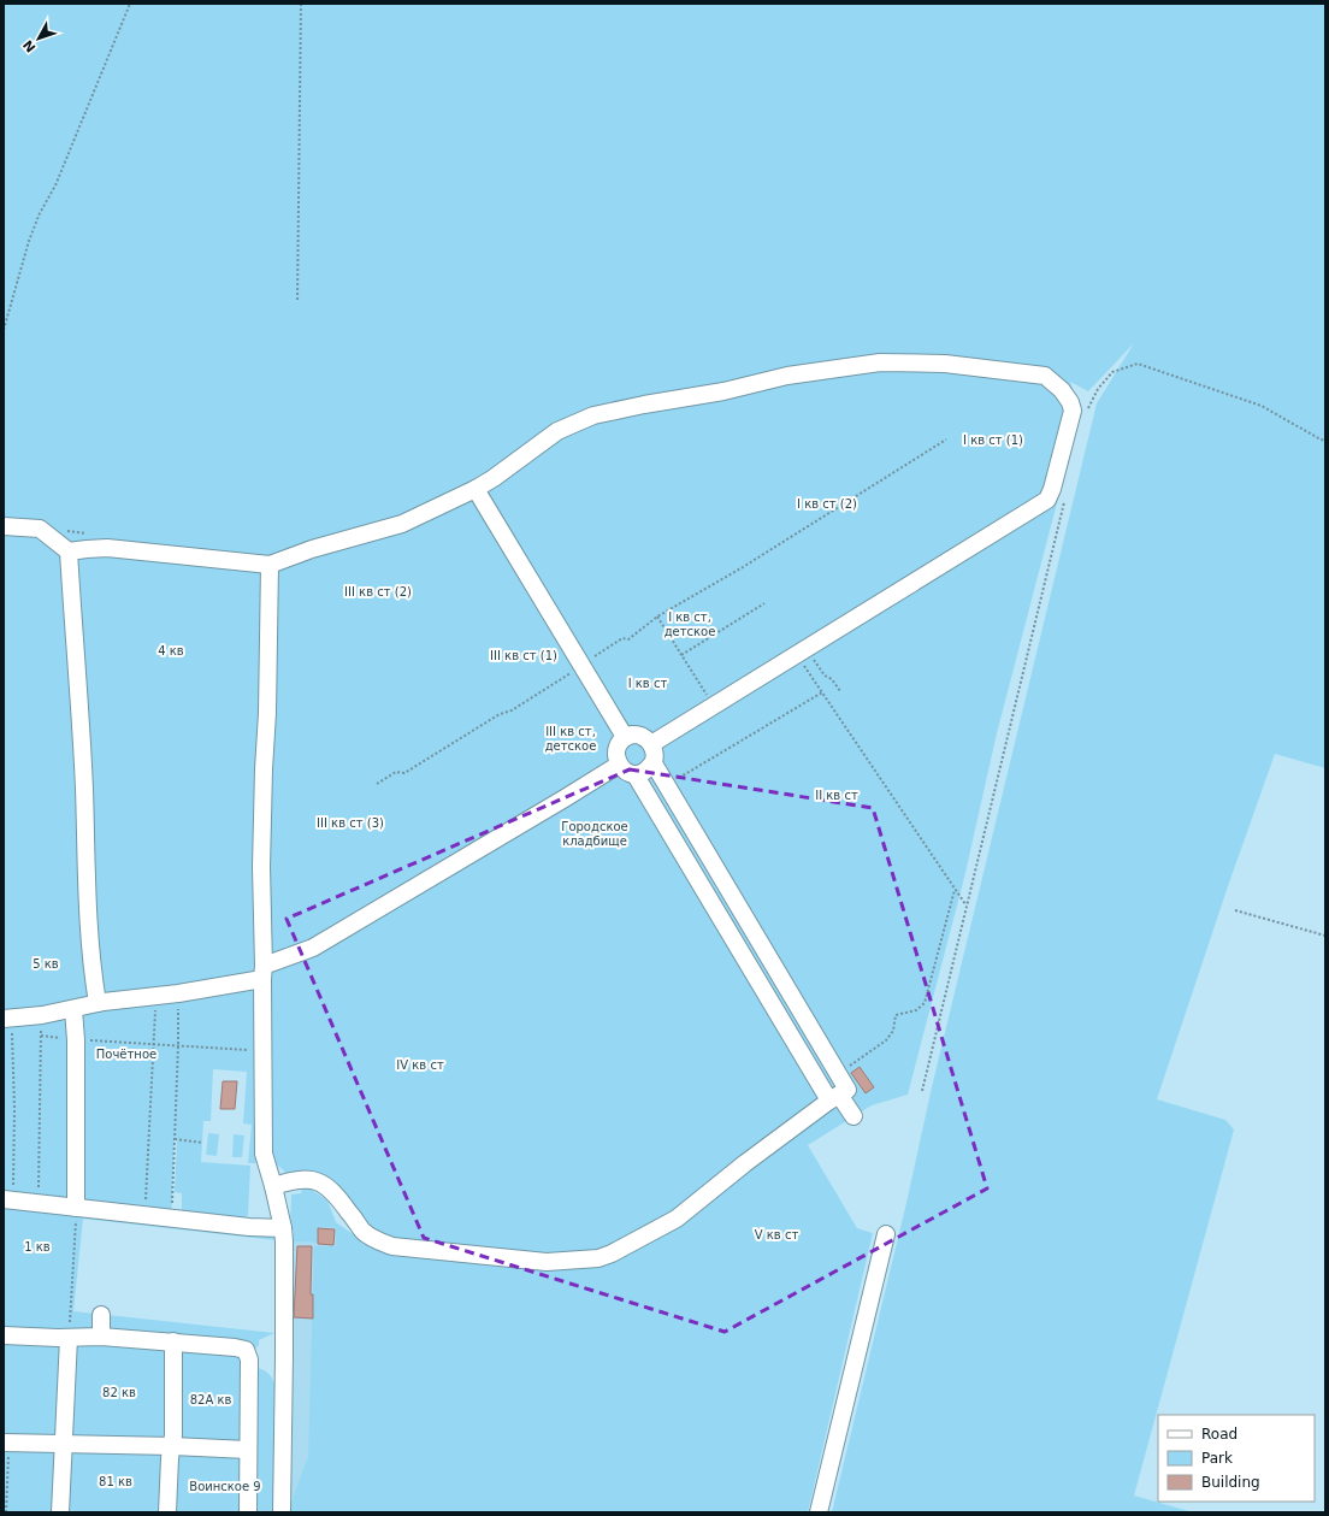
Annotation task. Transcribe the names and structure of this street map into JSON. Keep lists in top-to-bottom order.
{
  "parks": [
    "I кв ст (1)",
    "I кв ст (2)",
    "III кв ст (2)",
    "I кв ст, детское",
    "4 кв",
    "III кв ст (1)",
    "I кв ст",
    "III кв ст, детское",
    "II кв ст",
    "III кв ст (3)",
    "Городское кладбище",
    "5 кв",
    "Почётное",
    "IV кв ст",
    "V кв ст",
    "1 кв",
    "82 кв",
    "82А кв",
    "81 кв",
    "Воинское 9"
  ],
  "legend": ["Road", "Park", "Building"],
  "north": "bottom left"
}
